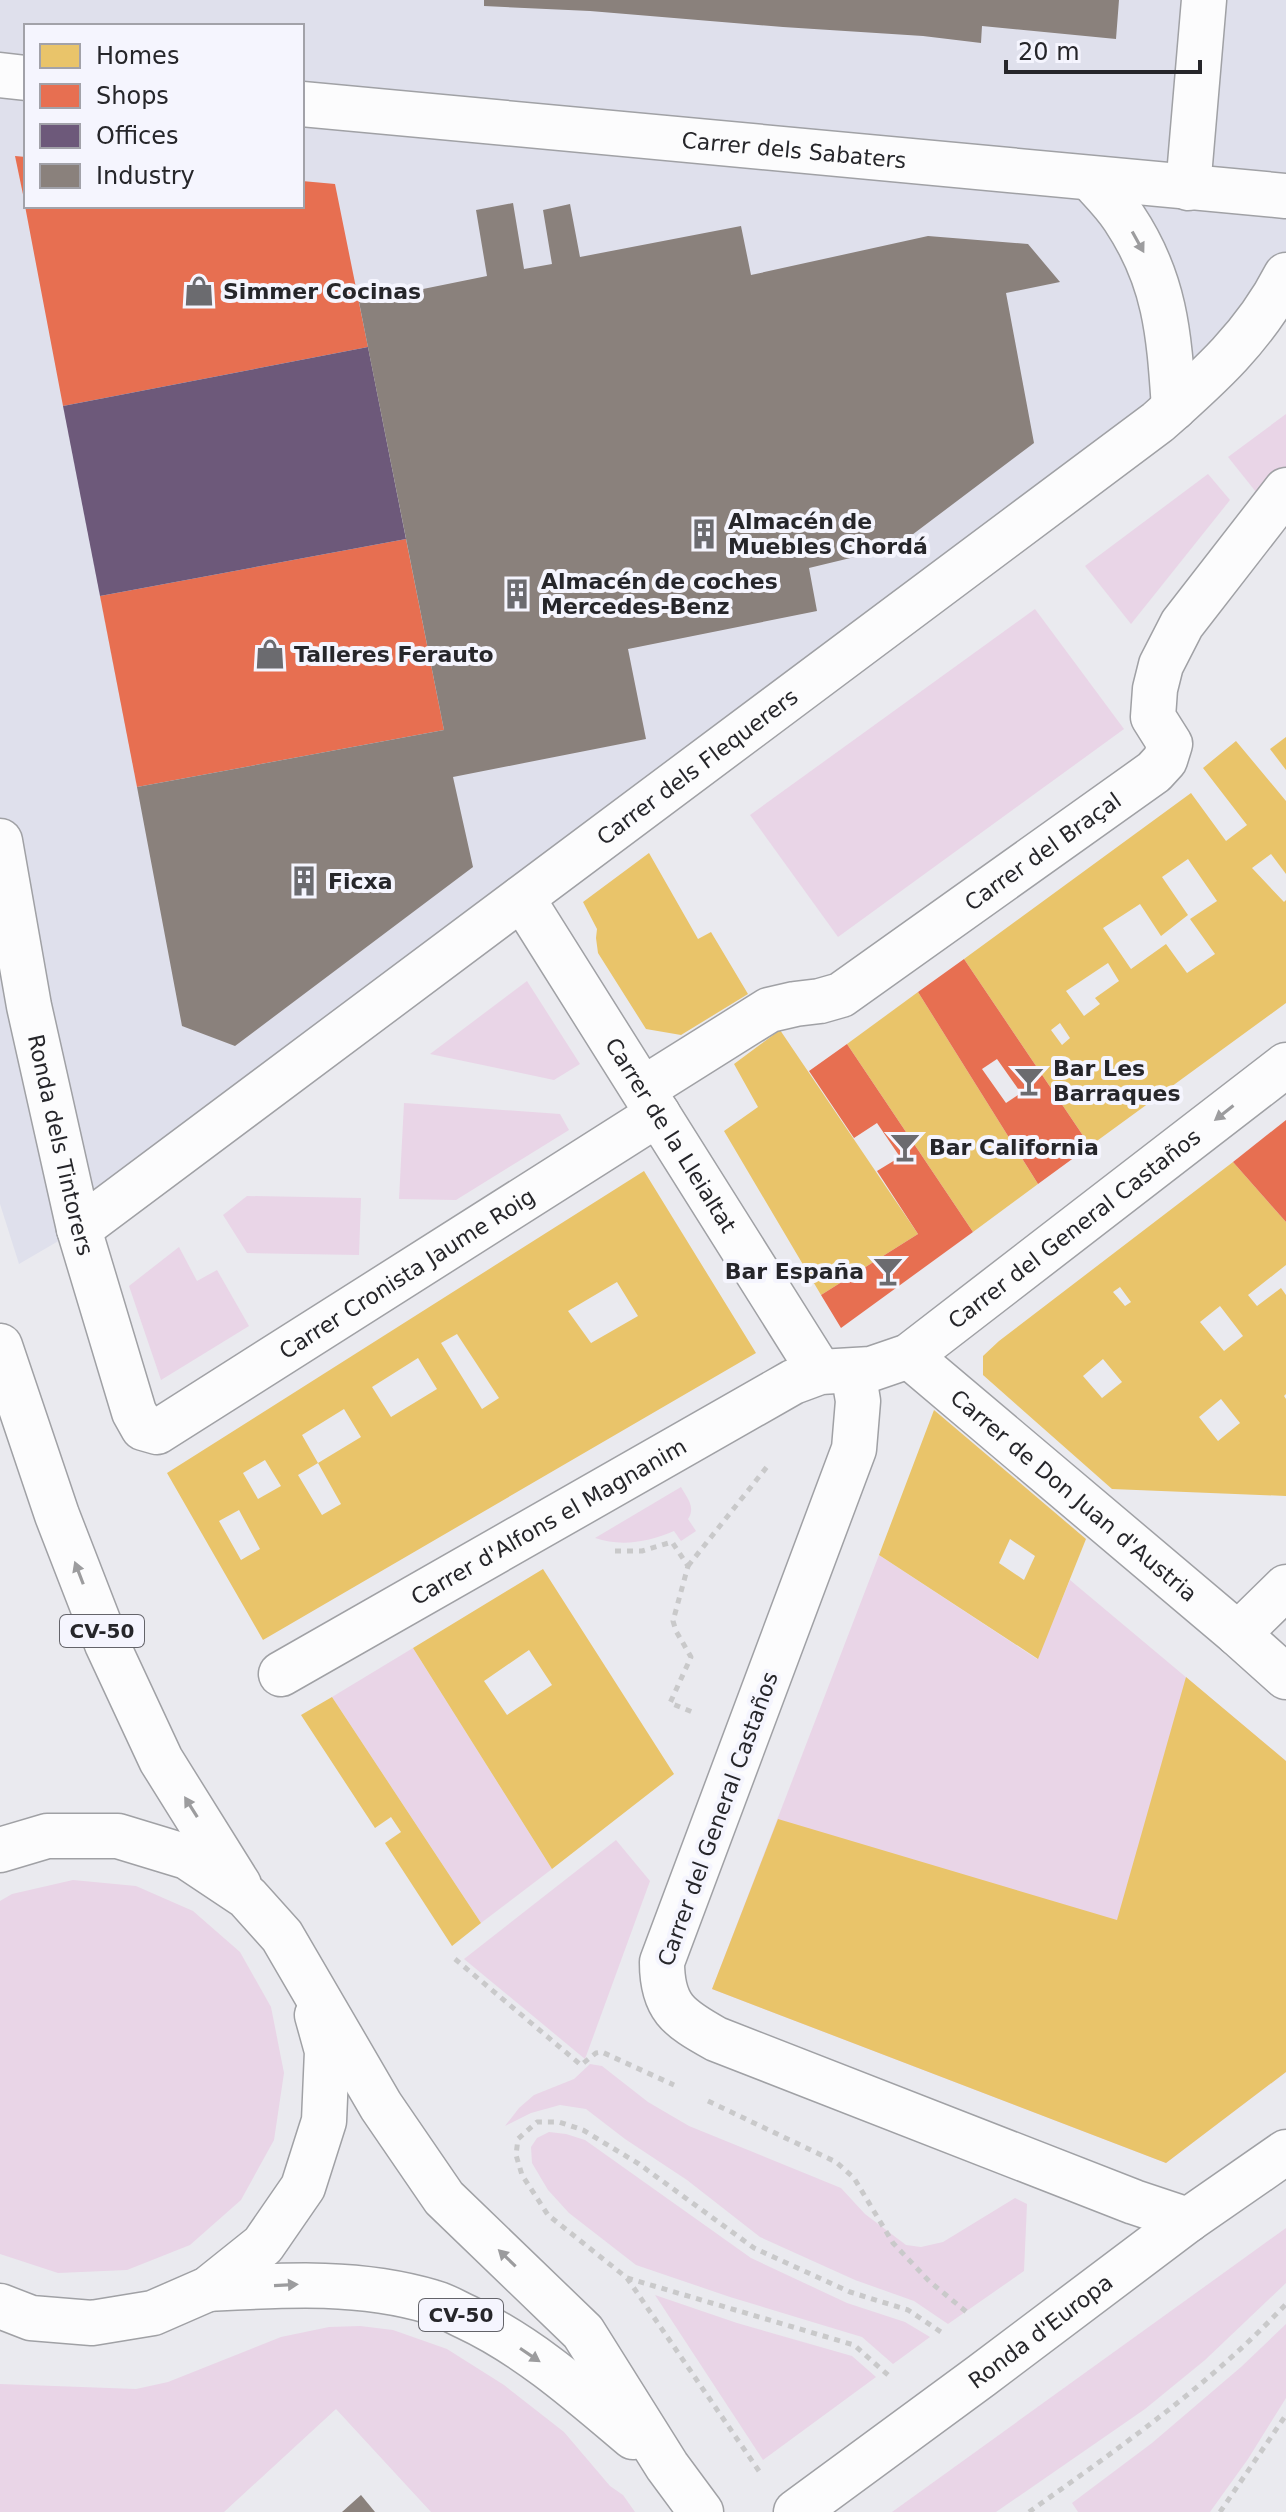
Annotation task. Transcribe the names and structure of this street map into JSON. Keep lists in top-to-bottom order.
{
  "streets": {
    "street": [
      "Carrer dels Sabaters",
      "Carrer dels Flequerers",
      "Carrer del Braçal",
      "Carrer de la Lleialtat",
      "Ronda dels Tintorers",
      "Carrer del General Castaños",
      "Carrer Cronista Jaume Roig",
      "Carrer de Don Juan d'Austria",
      "Carrer d'Alfons el Magnanim",
      "CV-50",
      "Ronda d'Europa"
    ]
  },
  "crossings": [
    ["Carrer dels Flequerers", "Carrer de la Lleialtat"],
    ["Carrer dels Flequerers", "Ronda dels Tintorers"],
    ["Carrer del Braçal", "Carrer de la Lleialtat"],
    ["Carrer del Braçal", "Carrer Cronista Jaume Roig"],
    ["Carrer de la Lleialtat", "Carrer del General Castaños"],
    ["Carrer de la Lleialtat", "Carrer Cronista Jaume Roig"],
    ["Carrer de la Lleialtat", "Carrer d'Alfons el Magnanim"],
    ["Ronda dels Tintorers", "Carrer Cronista Jaume Roig"],
    ["Carrer del General Castaños", "Carrer de Don Juan d'Austria"],
    ["Carrer del General Castaños", "Carrer d'Alfons el Magnanim"],
    ["Carrer del General Castaños", "Ronda d'Europa"]
  ],
  "places": {
    "shop": ["Simmer Cocinas", "Talleres Ferauto"],
    "building": ["Almacén de Muebles Chordá", "Almacén de coches Mercedes-Benz", "Ficxa"],
    "bar": ["Bar Les Barraques", "Bar California", "Bar España"]
  },
  "legend": [
    "Homes",
    "Shops",
    "Offices",
    "Industry"
  ],
  "scale_bar": "20 m"
}
